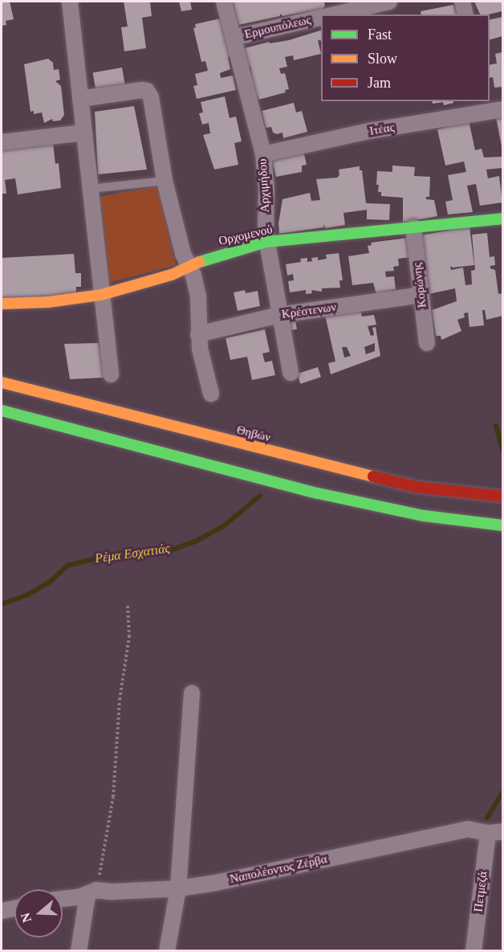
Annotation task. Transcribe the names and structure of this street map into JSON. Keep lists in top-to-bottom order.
{
  "streets": {
    "main road": ["Ορχομενού", "Θηβών"],
    "street": [
      "Ερμουπόλεως",
      "Ιτέας",
      "Αρχιμήδου",
      "Κορώνης",
      "Κρέστενων",
      "Ναπολέοντος Ζέρβα",
      "Πετμεζά"
    ]
  },
  "crossings": [
    ["Ερμουπόλεως", "Αρχιμήδου"],
    ["Ιτέας", "Αρχιμήδου"],
    ["Αρχιμήδου", "Ορχομενού"],
    ["Αρχιμήδου", "Κρέστενων"],
    ["Ορχομενού", "Κορώνης"],
    ["Κορώνης", "Κρέστενων"],
    ["Ναπολέοντος Ζέρβα", "Πετμεζά"]
  ],
  "water": ["Ρέμα Εσχατιάς"],
  "legend": ["Fast", "Slow", "Jam"],
  "north": "left"
}
